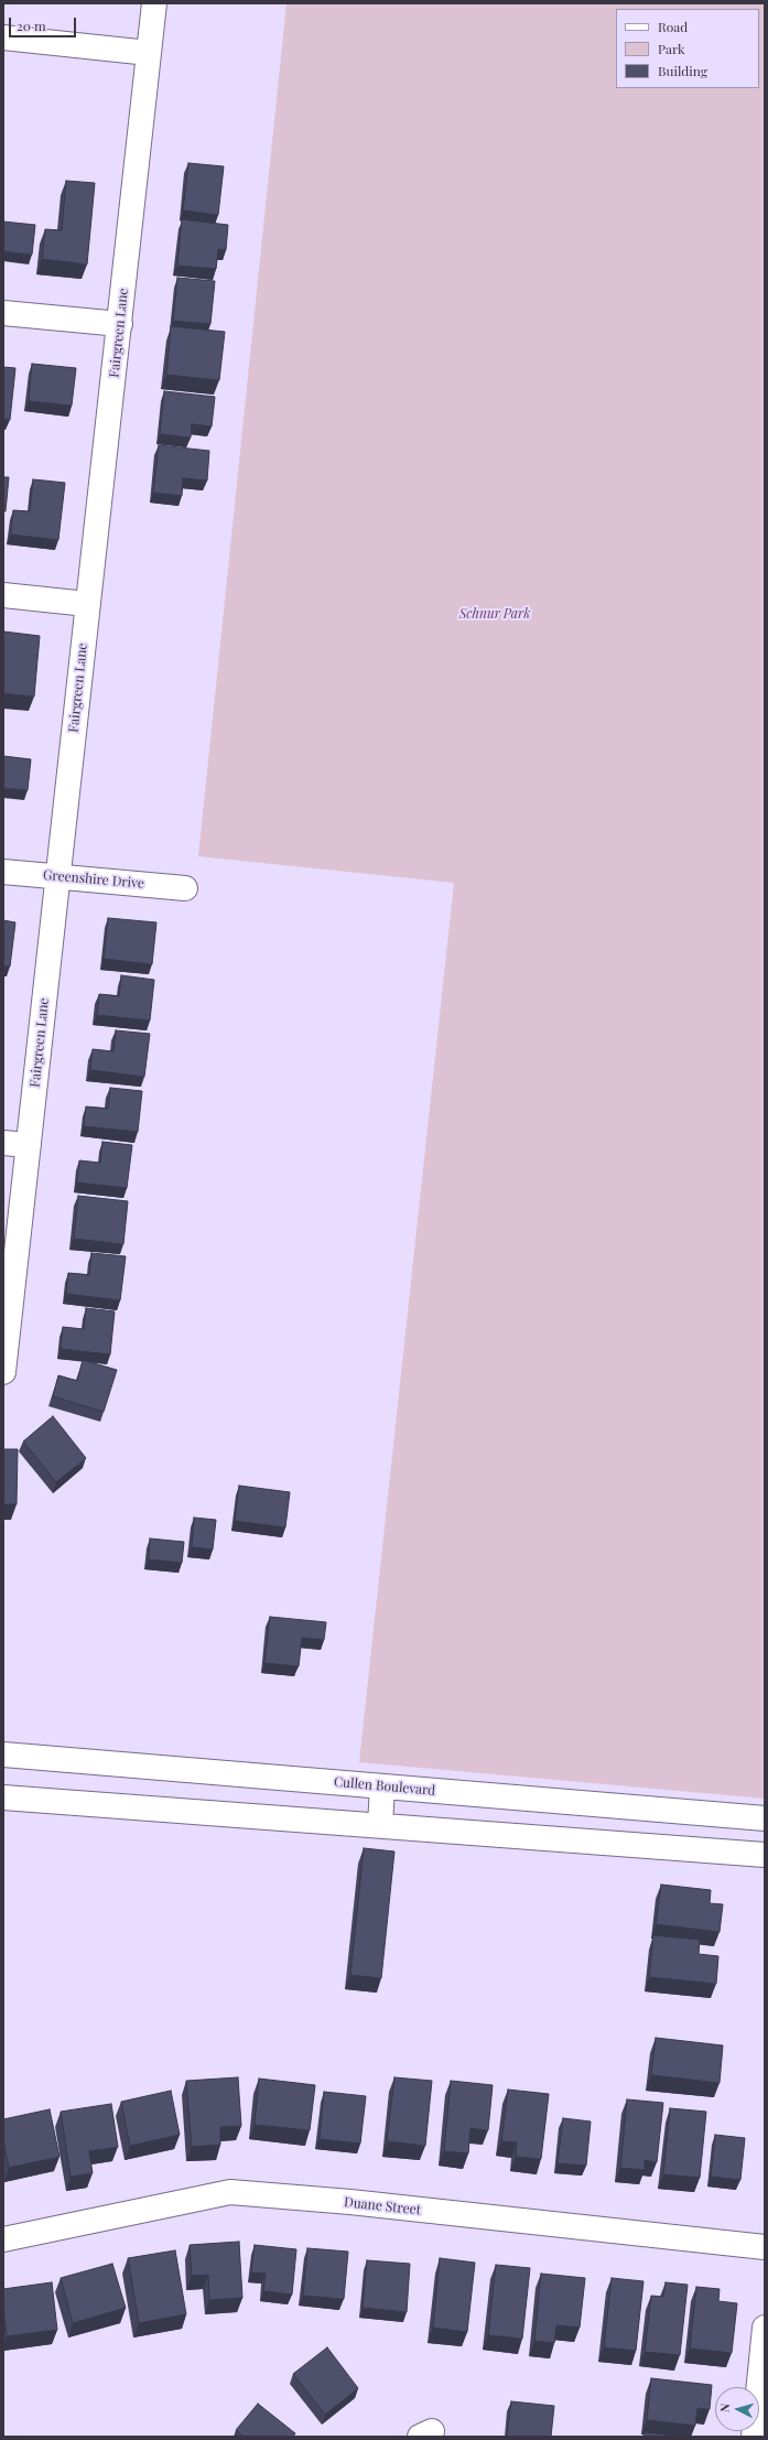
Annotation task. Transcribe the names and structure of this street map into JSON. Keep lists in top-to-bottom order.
{
  "streets": {
    "street": [
      "Fairgreen Lane",
      "Greenshire Drive",
      "Cullen Boulevard",
      "Duane Street"
    ]
  },
  "crossings": [
    ["Fairgreen Lane", "Greenshire Drive"]
  ],
  "parks": ["Schnur Park"],
  "legend": ["Road", "Park", "Building"],
  "scale_bar": "20 m",
  "north": "left"
}
